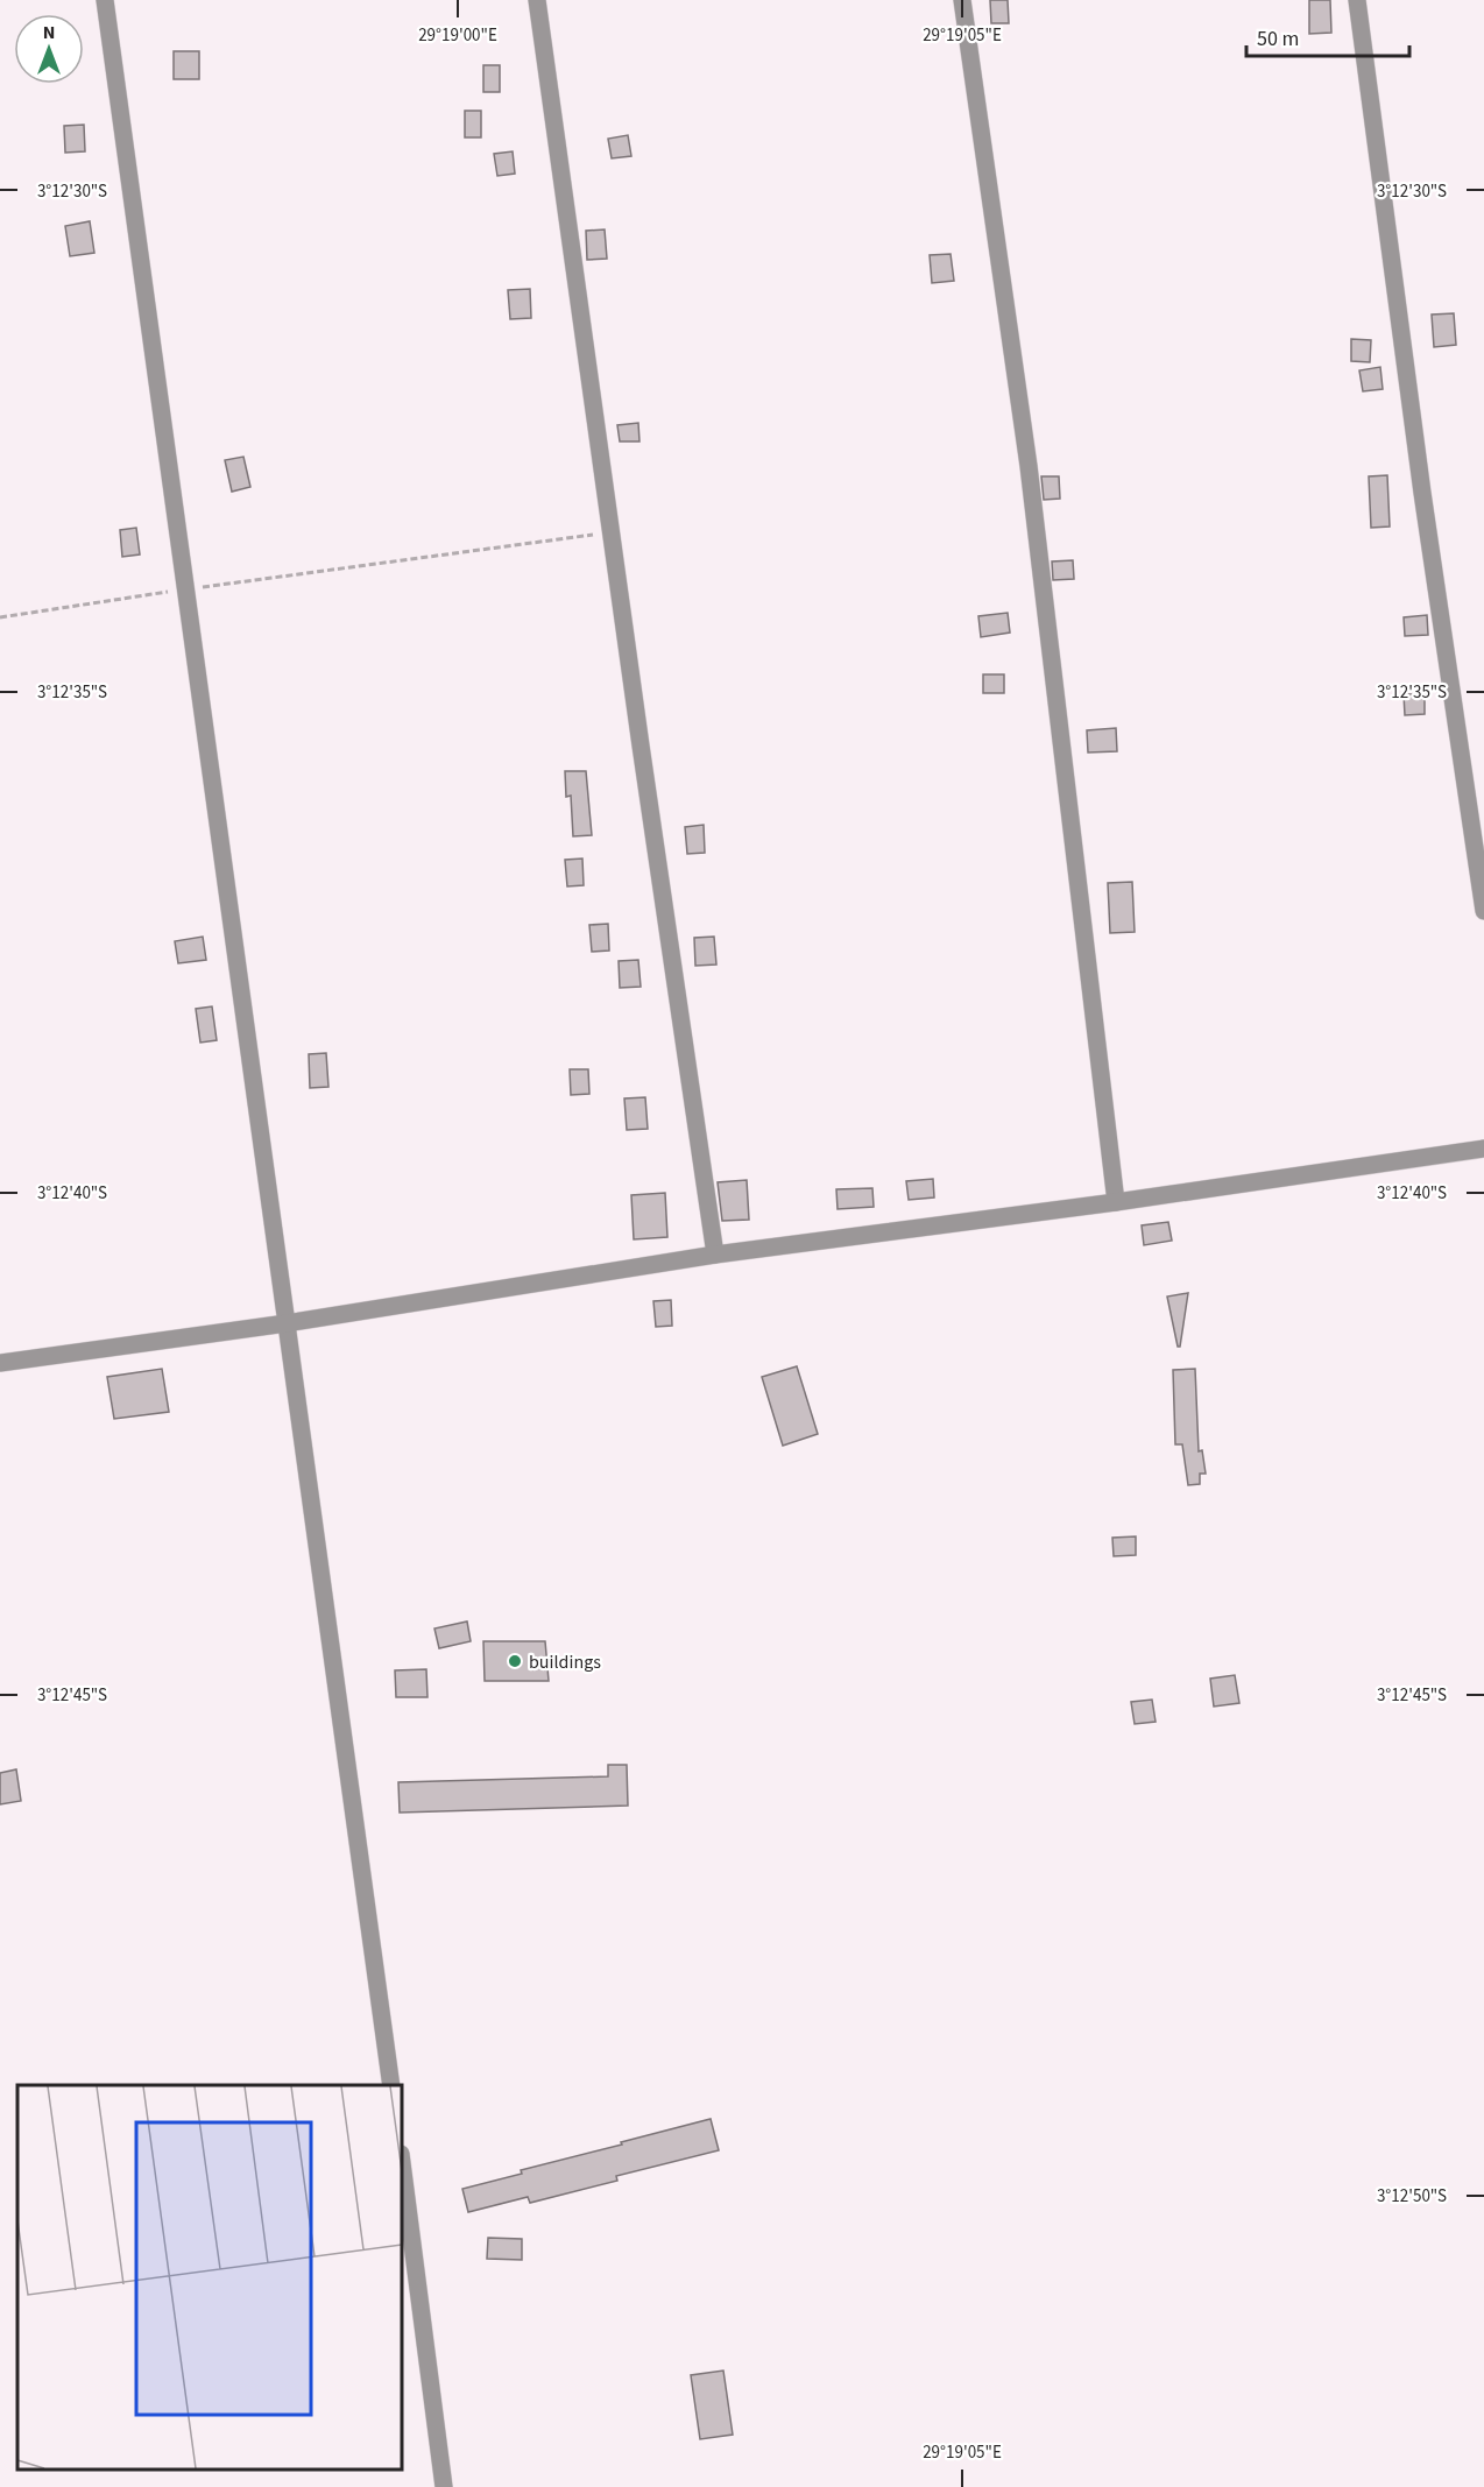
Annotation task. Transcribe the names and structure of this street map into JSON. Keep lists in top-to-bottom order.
{
  "places": ["buildings"],
  "scale_bar": "50 m",
  "north": "top",
  "coordinates": [
    "29°19'00\"E",
    "29°19'05\"E",
    "3°12'30\"S",
    "3°12'35\"S",
    "3°12'40\"S",
    "3°12'45\"S",
    "3°12'50\"S"
  ]
}
